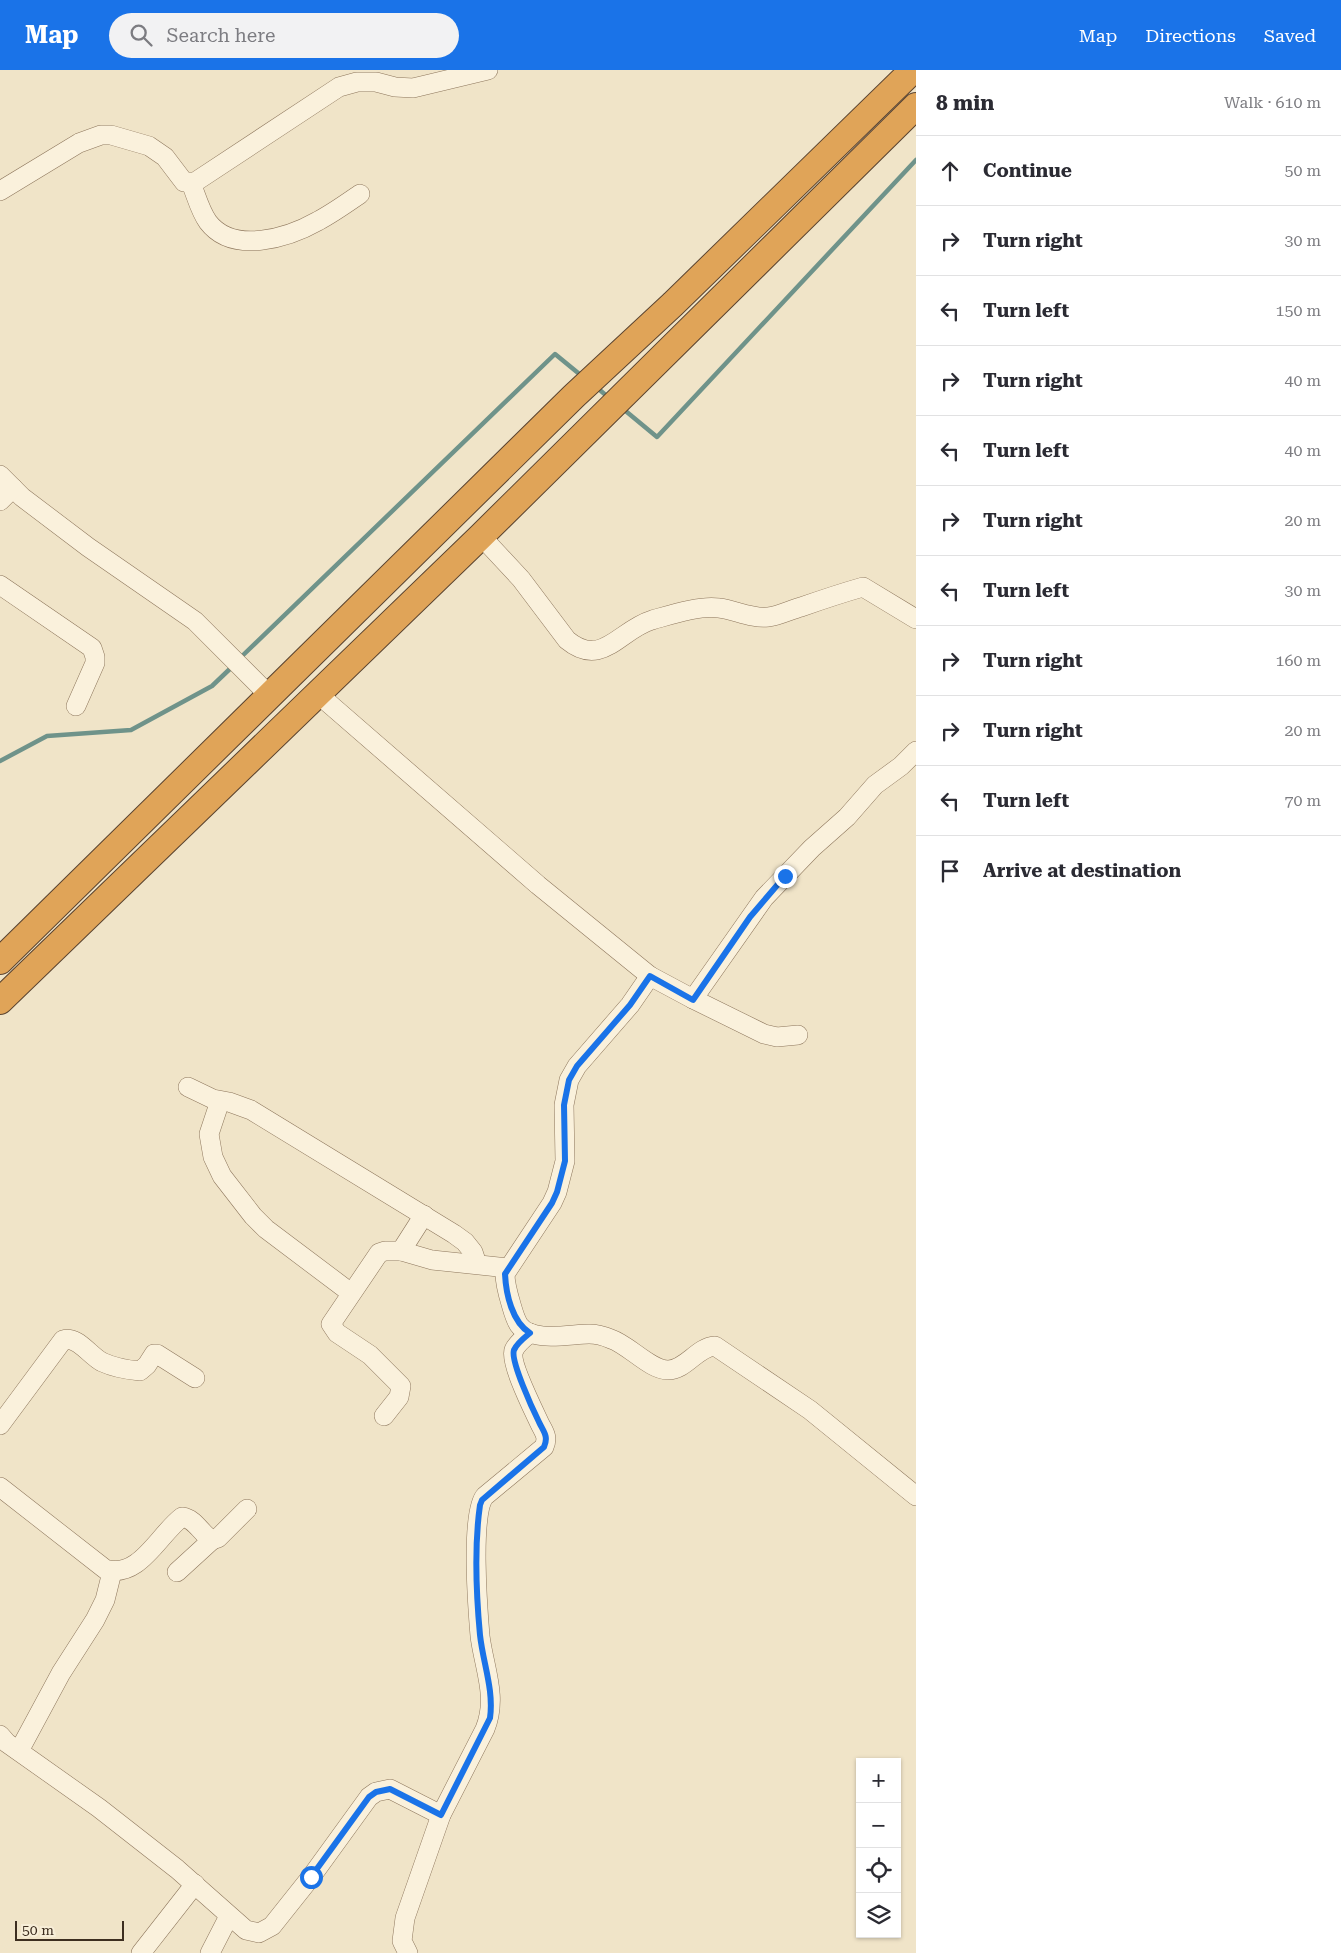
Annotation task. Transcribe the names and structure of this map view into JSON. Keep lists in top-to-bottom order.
{
  "scale_bar": "50 m",
  "page": {
    "header": "Map",
    "search": "Search here",
    "nav": ["Map", "Directions", "Saved"],
    "heading": ["8 min", "Walk · 610 m"],
    "list": [
      ["Continue", "50 m"],
      ["Turn right", "30 m"],
      ["Turn left", "150 m"],
      ["Turn right", "40 m"],
      ["Turn left", "40 m"],
      ["Turn right", "20 m"],
      ["Turn left", "30 m"],
      ["Turn right", "160 m"],
      ["Turn right", "20 m"],
      ["Turn left", "70 m"],
      "Arrive at destination"
    ],
    "map_buttons": ["+", "−"],
    "scale": "50 m"
  }
}
